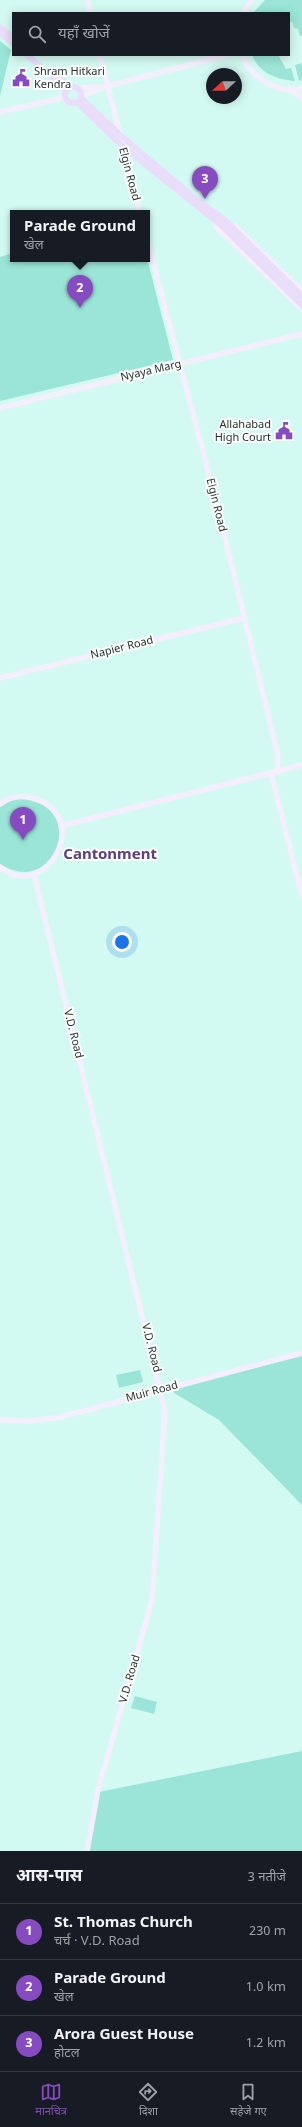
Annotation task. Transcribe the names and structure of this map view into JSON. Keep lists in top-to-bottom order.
{
  "streets": {
    "street": [
      "Elgin Road",
      "Nyaya Marg",
      "Napier Road",
      "V.D. Road",
      "Muir Road"
    ]
  },
  "crossings": [
    ["Elgin Road", "Nyaya Marg"],
    ["Elgin Road", "Napier Road"],
    ["V.D. Road", "Muir Road"]
  ],
  "districts": ["Cantonment"],
  "places": {
    "public building": ["Shram Hitkari Kendra", "Allahabad High Court"]
  },
  "north": "left",
  "page": {
    "search": "यहाँ खोजें",
    "pins": ["3", "2", "1"],
    "popup": ["Parade Ground", "खेल"],
    "heading": ["आस-पास", "3 नतीजे"],
    "list": [
      {
        "mark": "1",
        "name": "St. Thomas Church",
        "note": "चर्च · V.D. Road",
        "value": "230 m"
      },
      {
        "mark": "2",
        "name": "Parade Ground",
        "note": "खेल",
        "value": "1.0 km"
      },
      {
        "mark": "3",
        "name": "Arora Guest House",
        "note": "होटल",
        "value": "1.2 km"
      }
    ],
    "nav": ["मानचित्र", "दिशा", "सहेजे गए"]
  }
}
